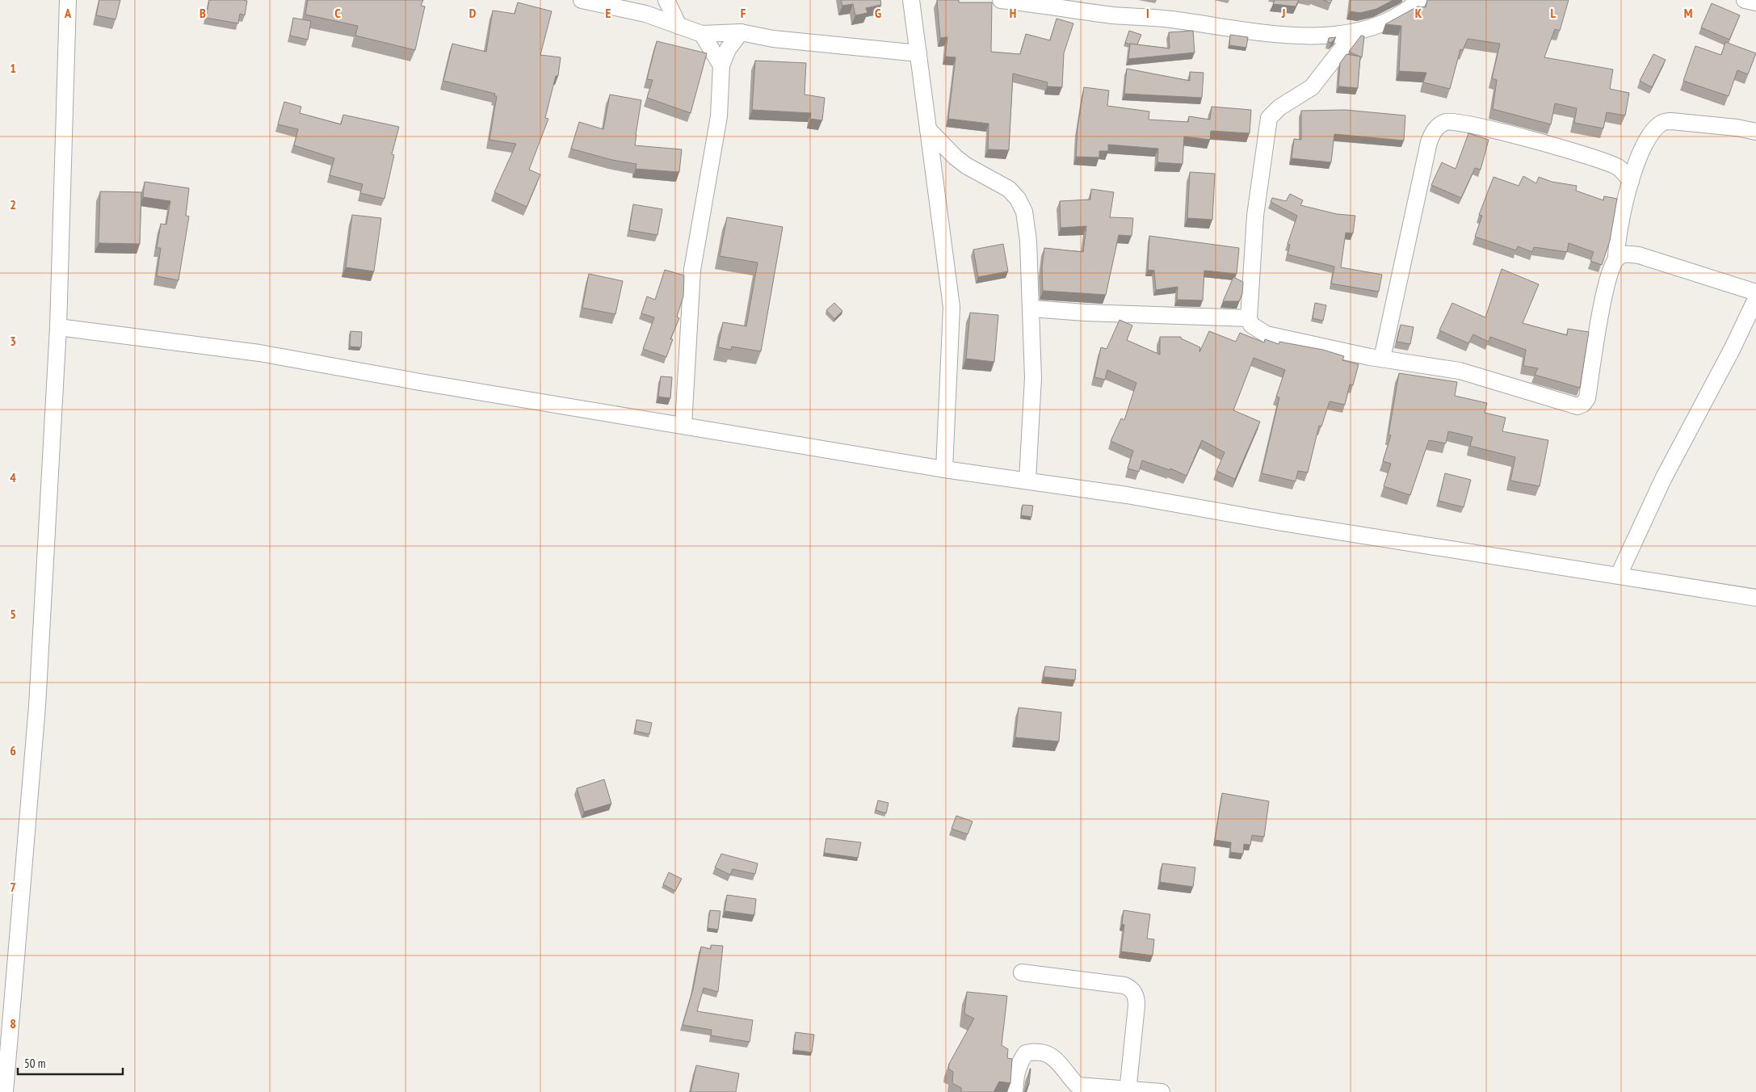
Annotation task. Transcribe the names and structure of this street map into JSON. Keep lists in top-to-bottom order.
{
  "scale_bar": "50 m",
  "grid": {
    "columns": [
      "A",
      "B",
      "C",
      "D",
      "E",
      "F",
      "G",
      "H",
      "I",
      "J",
      "K",
      "L",
      "M"
    ],
    "rows": [
      "1",
      "2",
      "3",
      "4",
      "5",
      "6",
      "7",
      "8"
    ]
  }
}
